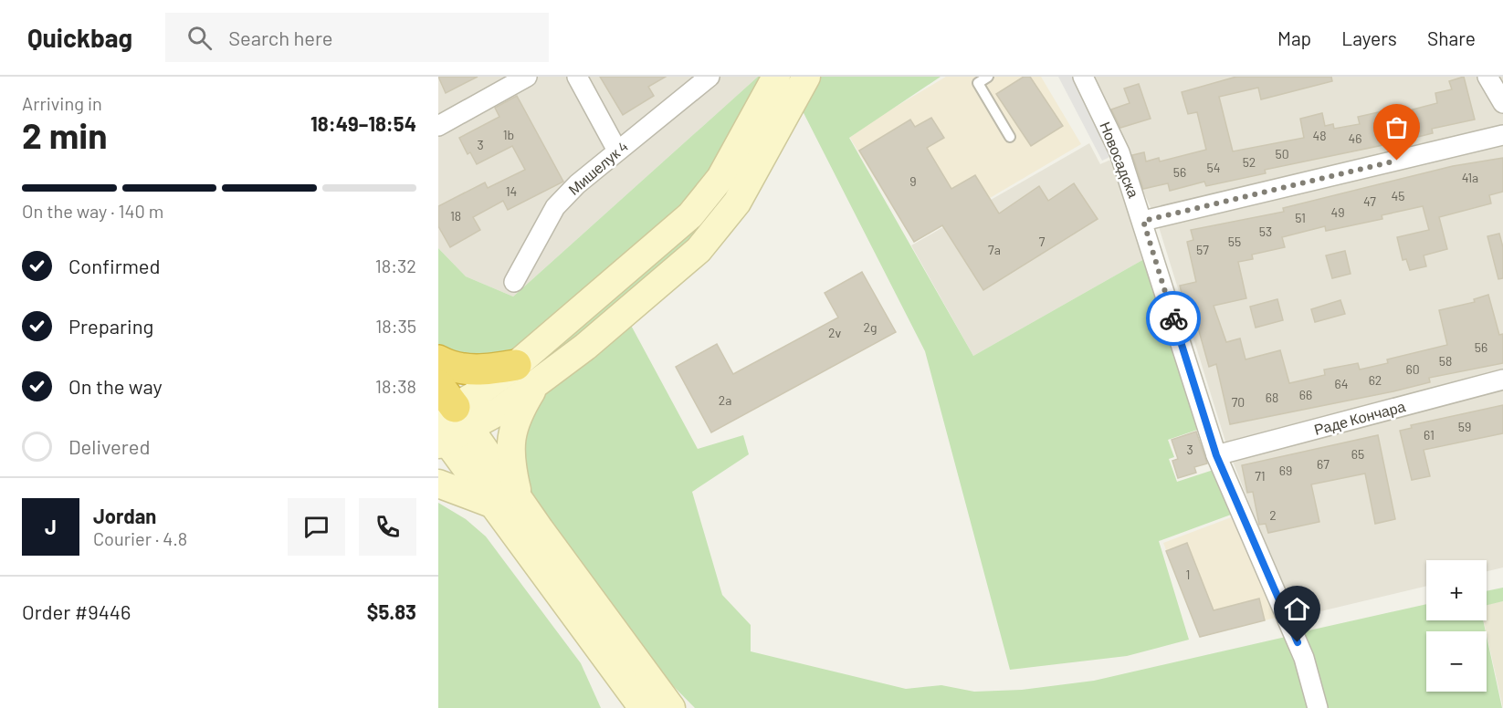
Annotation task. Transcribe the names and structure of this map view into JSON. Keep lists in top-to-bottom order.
{
  "streets": {
    "street": ["Новосадска", "Мишелук 4", "Раде Кончара"]
  },
  "crossings": [
    ["Новосадска", "Раде Кончара"]
  ],
  "house_numbers": [
    "1b",
    "48",
    "46",
    "3",
    "50",
    "52",
    "54",
    "56",
    "41a",
    "9",
    "14",
    "45",
    "47",
    "49",
    "18",
    "51",
    "53",
    "7",
    "55",
    "7a",
    "57",
    "2g",
    "2v",
    "56",
    "58",
    "60",
    "62",
    "64",
    "66",
    "68",
    "2a",
    "70",
    "59",
    "61",
    "3",
    "65",
    "67",
    "69",
    "71",
    "2",
    "1"
  ],
  "page": {
    "header": "Quickbag",
    "search": "Search here",
    "nav": ["Map", "Layers", "Share"],
    "heading": ["2 min", "Arriving in", "18:49–18:54"],
    "panel": [
      "Jordan",
      "Courier · 4.8",
      "Order #9446",
      "$5.83"
    ],
    "bar": "On the way · 140 m",
    "list": [
      ["Confirmed", "18:32"],
      ["Preparing", "18:35"],
      ["On the way", "18:38"],
      "Delivered"
    ],
    "round": "J",
    "map_buttons": ["+", "−"]
  }
}
